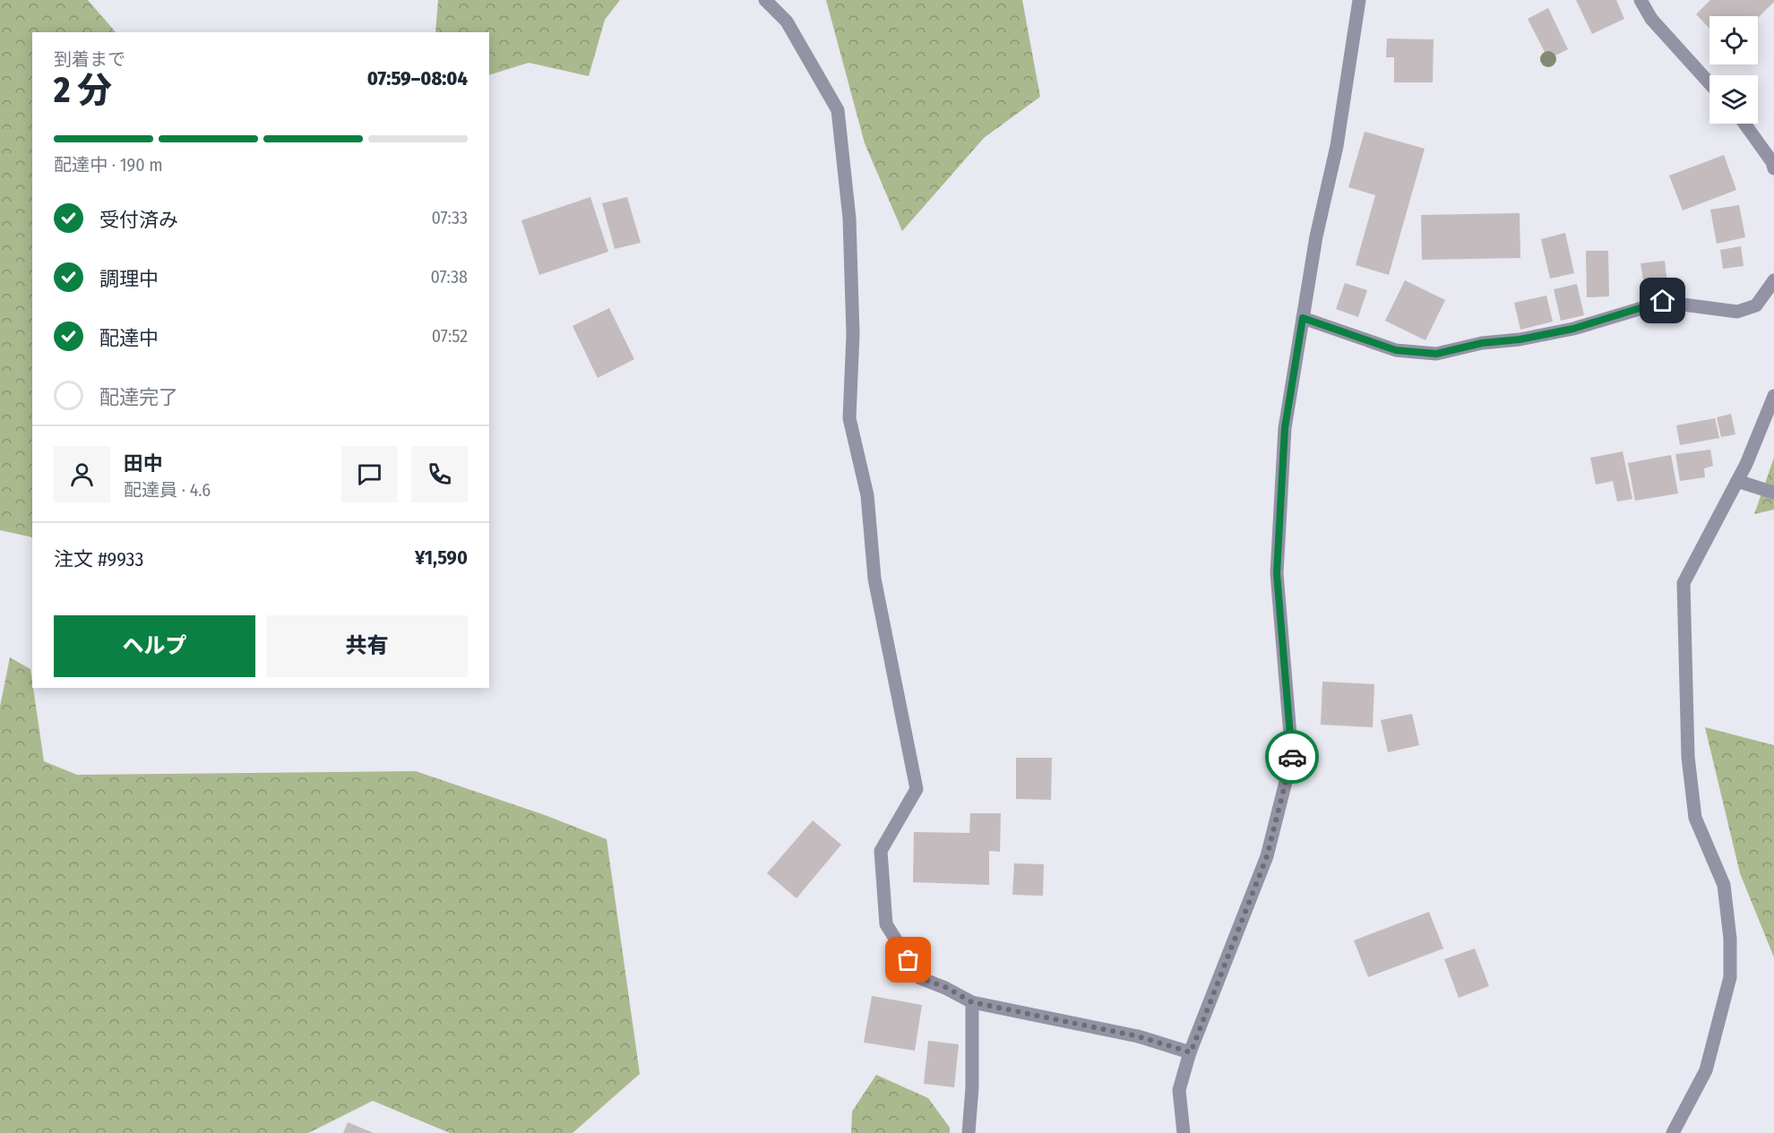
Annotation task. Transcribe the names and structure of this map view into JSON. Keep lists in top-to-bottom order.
{
  "page": {
    "heading": ["2 分", "到着まで", "07:59–08:04"],
    "panel": [
      "田中",
      "配達員 · 4.6",
      "注文 #9933",
      "¥1,590"
    ],
    "bar": "配達中 · 190 m",
    "list": [
      ["受付済み", "07:33"],
      ["調理中", "07:38"],
      ["配達中", "07:52"],
      "配達完了"
    ],
    "buttons": ["ヘルプ", "共有"]
  }
}
